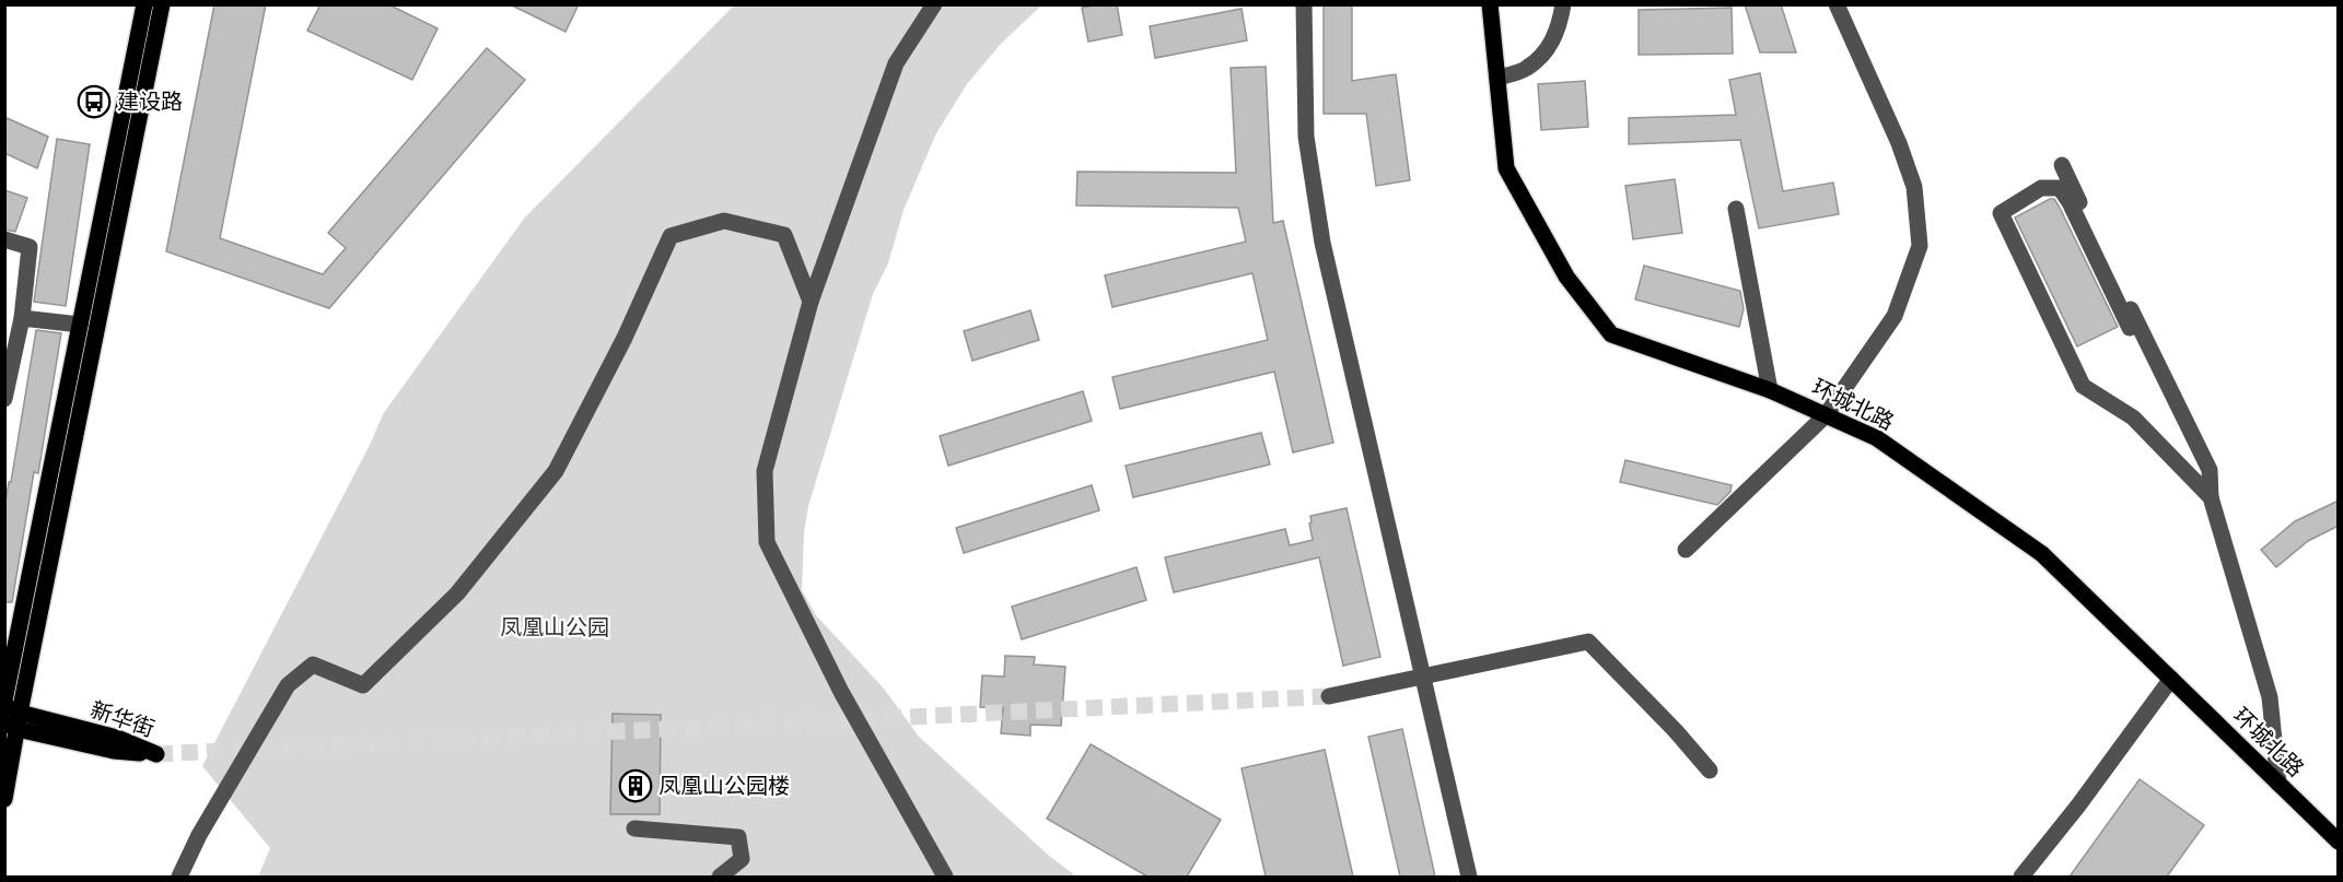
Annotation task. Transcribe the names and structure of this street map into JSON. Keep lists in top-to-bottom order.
{
  "streets": {
    "main road": ["环城北路", "新华街"]
  },
  "parks": ["凤凰山公园"],
  "places": {
    "bus stop": ["建设路"],
    "building": ["凤凰山公园楼"]
  }
}
